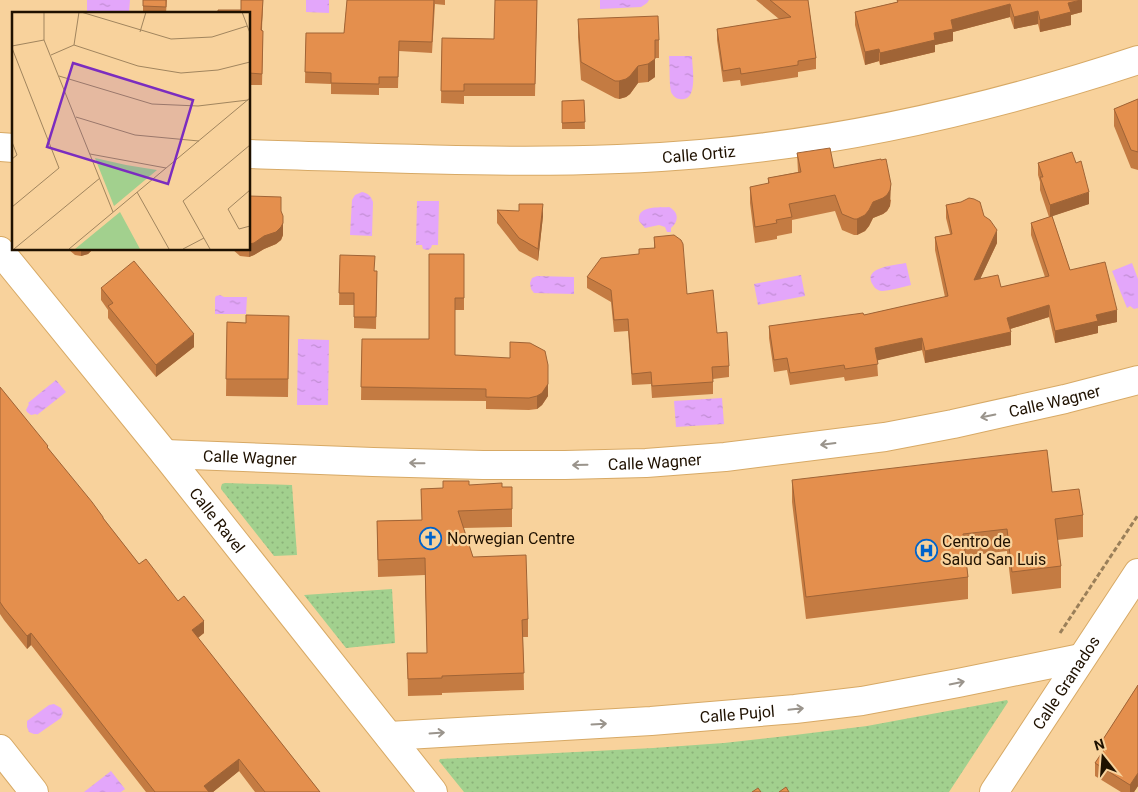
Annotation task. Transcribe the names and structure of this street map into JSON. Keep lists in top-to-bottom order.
{
  "streets": {
    "street": [
      "Calle Ortiz",
      "Calle Wagner",
      "Calle Ravel",
      "Calle Granados",
      "Calle Pujol"
    ]
  },
  "crossings": [
    ["Calle Wagner", "Calle Ravel"],
    ["Calle Ravel", "Calle Pujol"],
    ["Calle Granados", "Calle Pujol"]
  ],
  "one_way": ["Calle Wagner", "Calle Pujol"],
  "places": {
    "church": ["Norwegian Centre"],
    "hospital": ["Centro de Salud San Luis"]
  },
  "north": "top"
}
